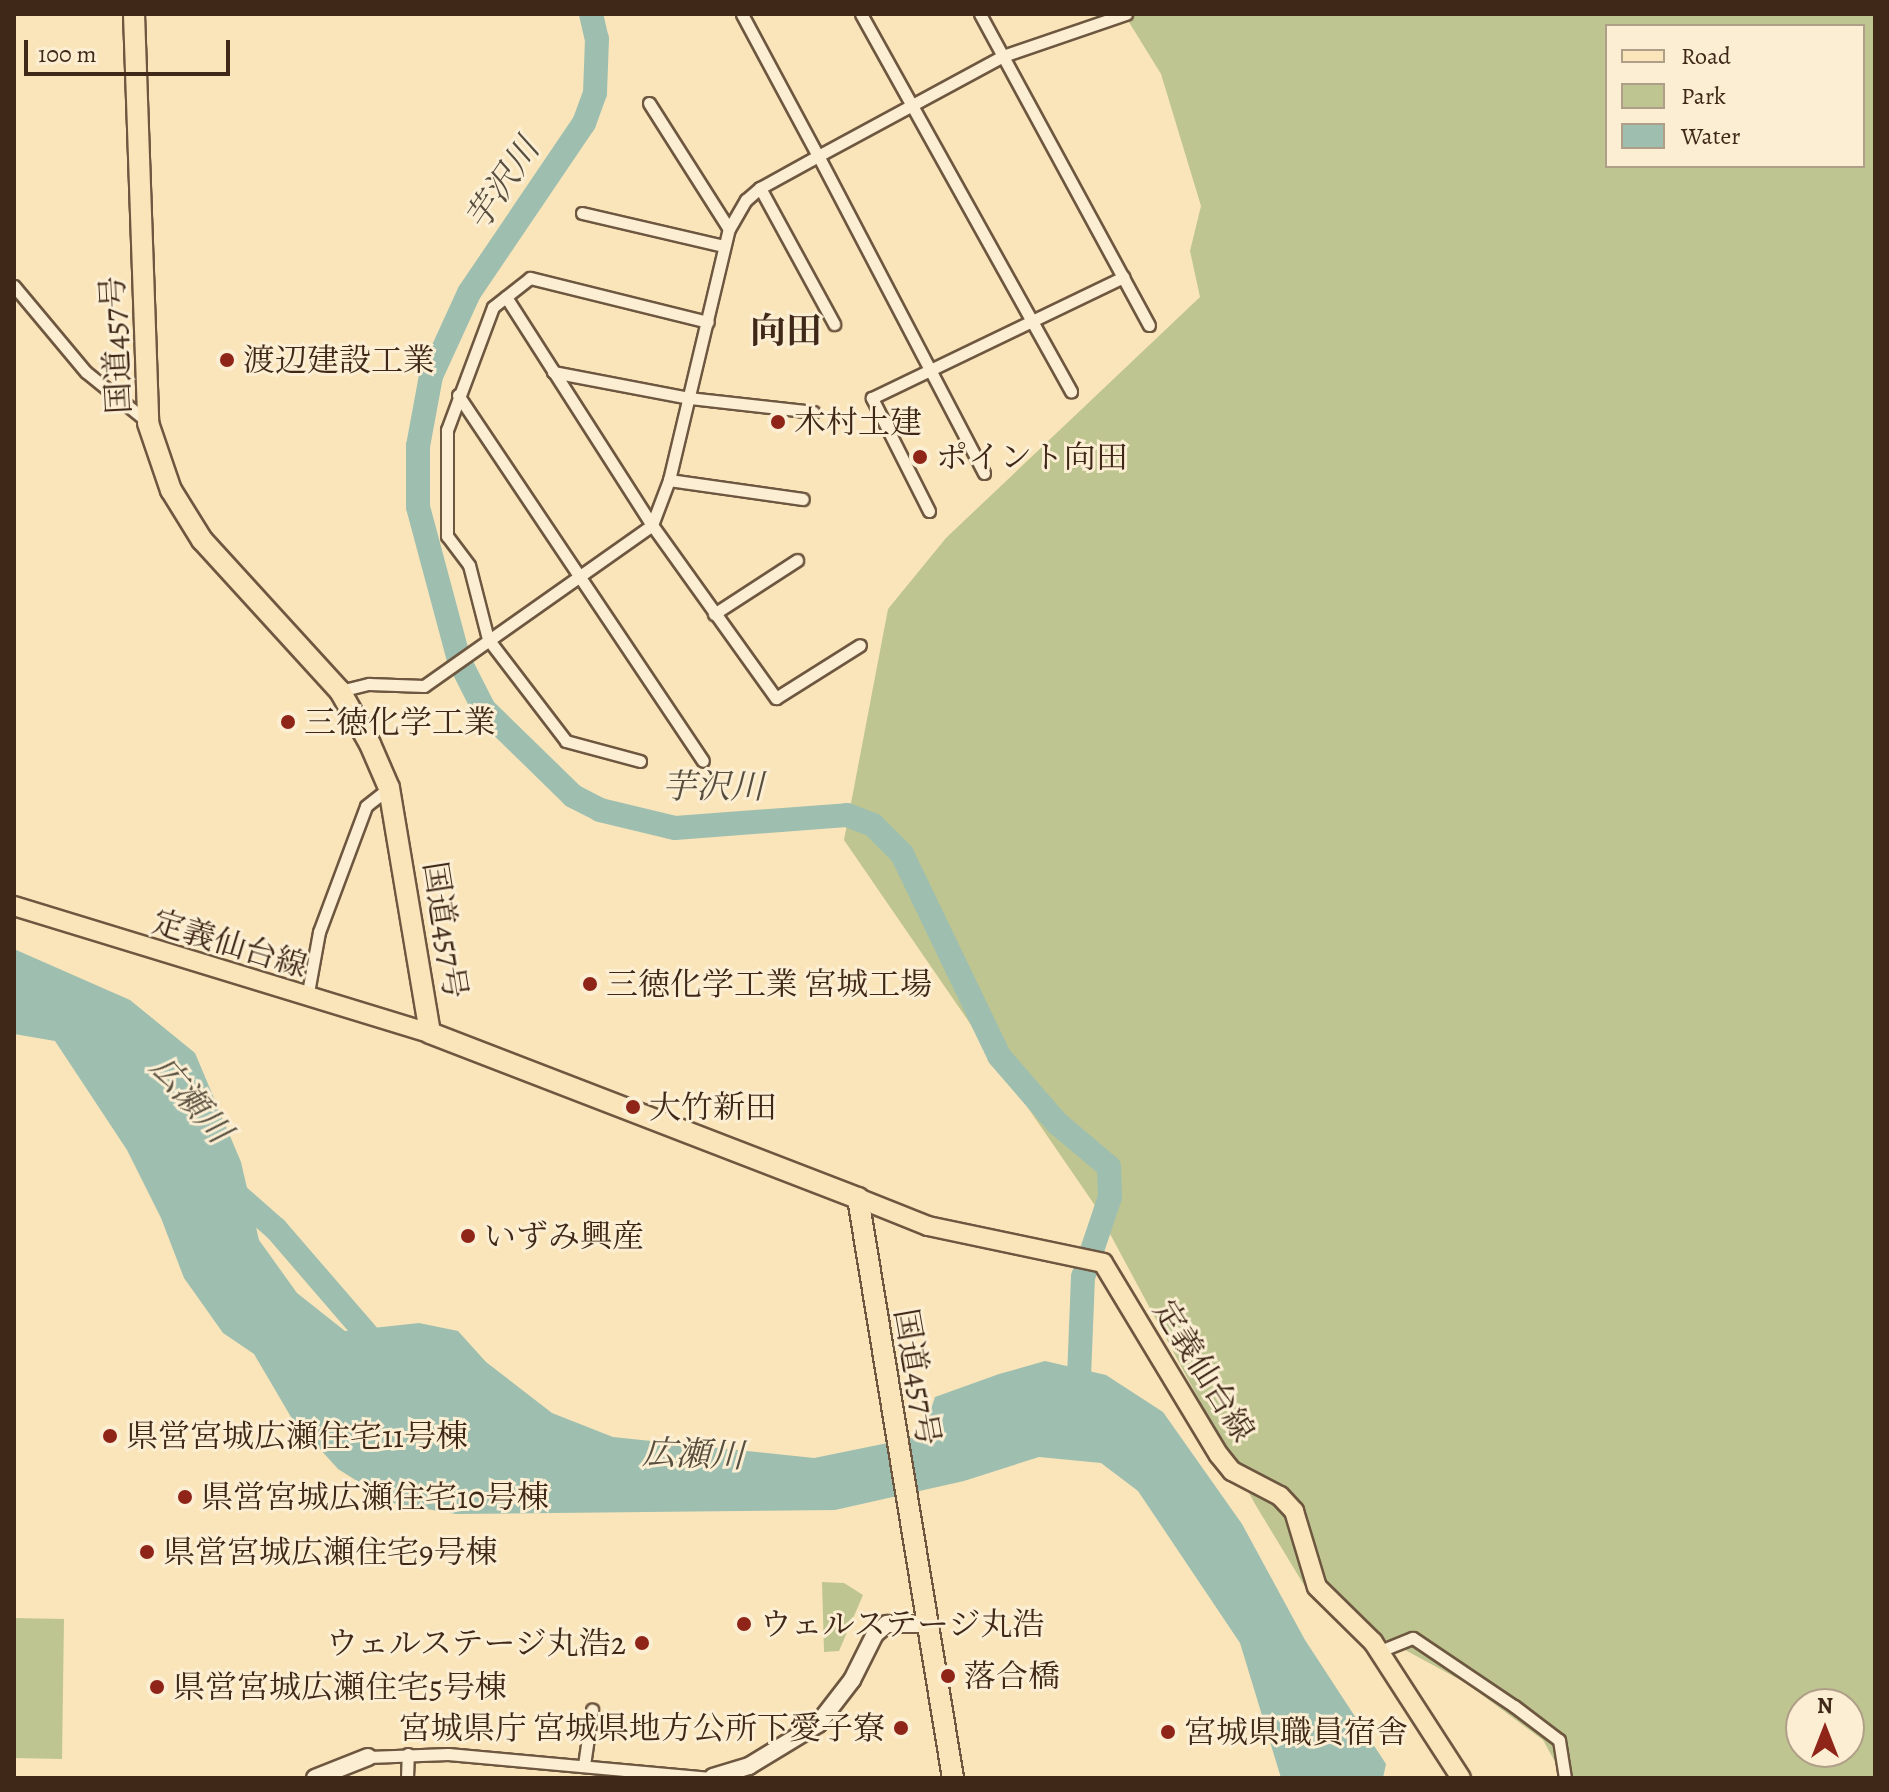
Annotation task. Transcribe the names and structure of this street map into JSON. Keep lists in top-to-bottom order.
{
  "streets": {
    "highway": ["国道457号"],
    "main road": ["定義仙台線"]
  },
  "crossings": [
    ["国道457号", "定義仙台線"]
  ],
  "districts": ["向田"],
  "water": ["芋沢川", "広瀬川"],
  "places": [
    "渡辺建設工業",
    "木村土建",
    "ポイント向田",
    "三徳化学工業",
    "三徳化学工業 宮城工場",
    "大竹新田",
    "いずみ興産",
    "県営宮城広瀬住宅11号棟",
    "県営宮城広瀬住宅10号棟",
    "県営宮城広瀬住宅9号棟",
    "ウェルステージ丸浩",
    "ウェルステージ丸浩2",
    "落合橋",
    "県営宮城広瀬住宅5号棟",
    "宮城県庁 宮城県地方公所下愛子寮",
    "宮城県職員宿舎"
  ],
  "legend": ["Road", "Park", "Water"],
  "scale_bar": "100 m",
  "north": "top"
}
